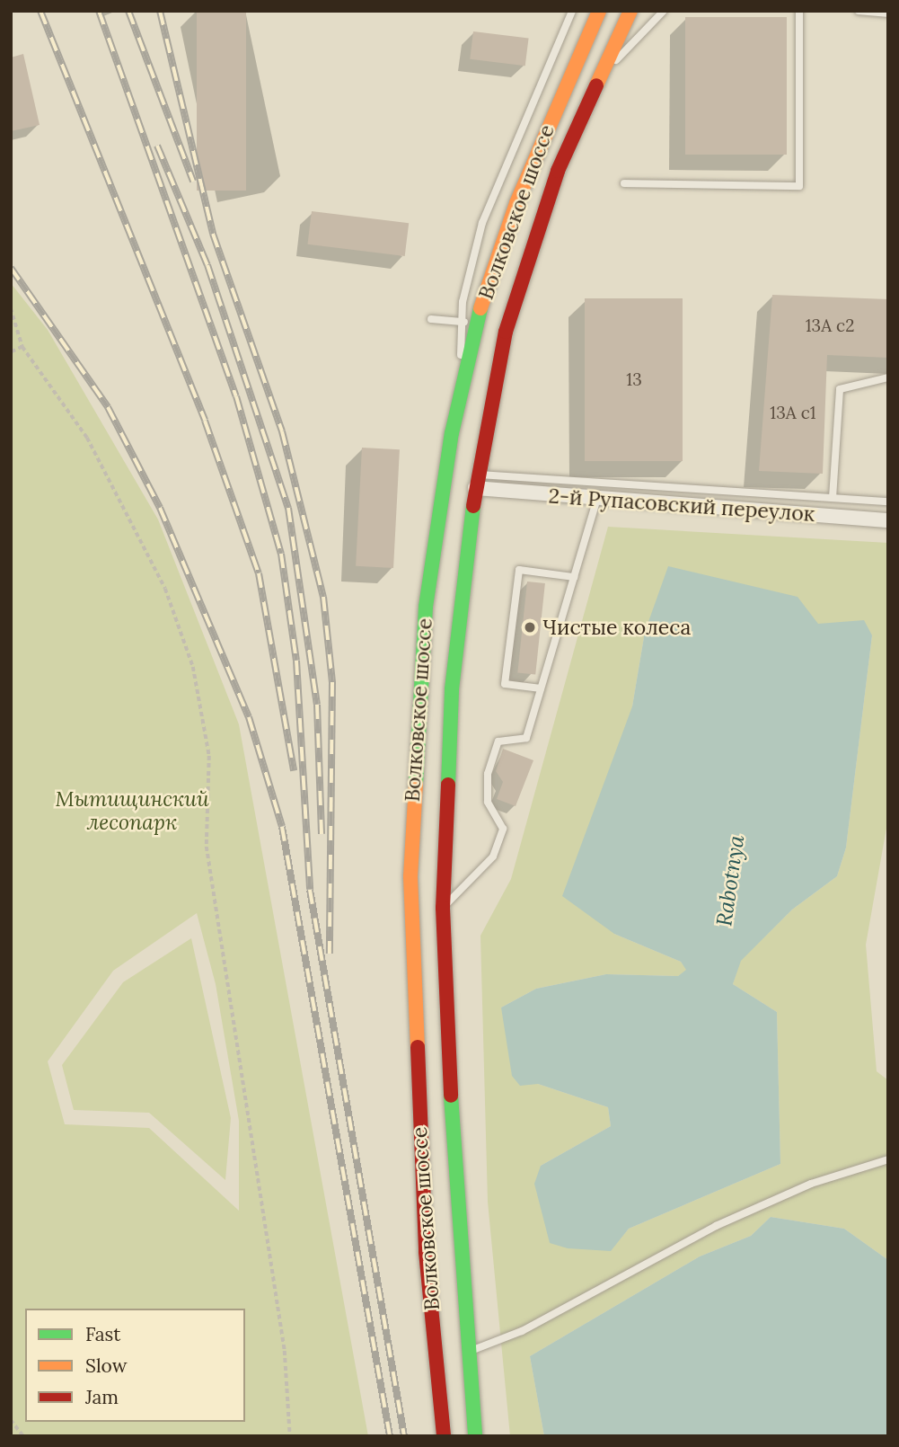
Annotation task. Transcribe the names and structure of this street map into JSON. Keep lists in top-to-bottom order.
{
  "streets": {
    "main road": ["Волковское шоссе"],
    "street": ["2-й Рупасовский переулок"]
  },
  "crossings": [
    ["Волковское шоссе", "2-й Рупасовский переулок"]
  ],
  "water": ["Rabotnya"],
  "parks": ["Мытищинский лесопарк"],
  "places": ["Чистые колеса"],
  "house_numbers": ["13А с2", "13", "13А с1"],
  "legend": ["Fast", "Slow", "Jam"]
}
